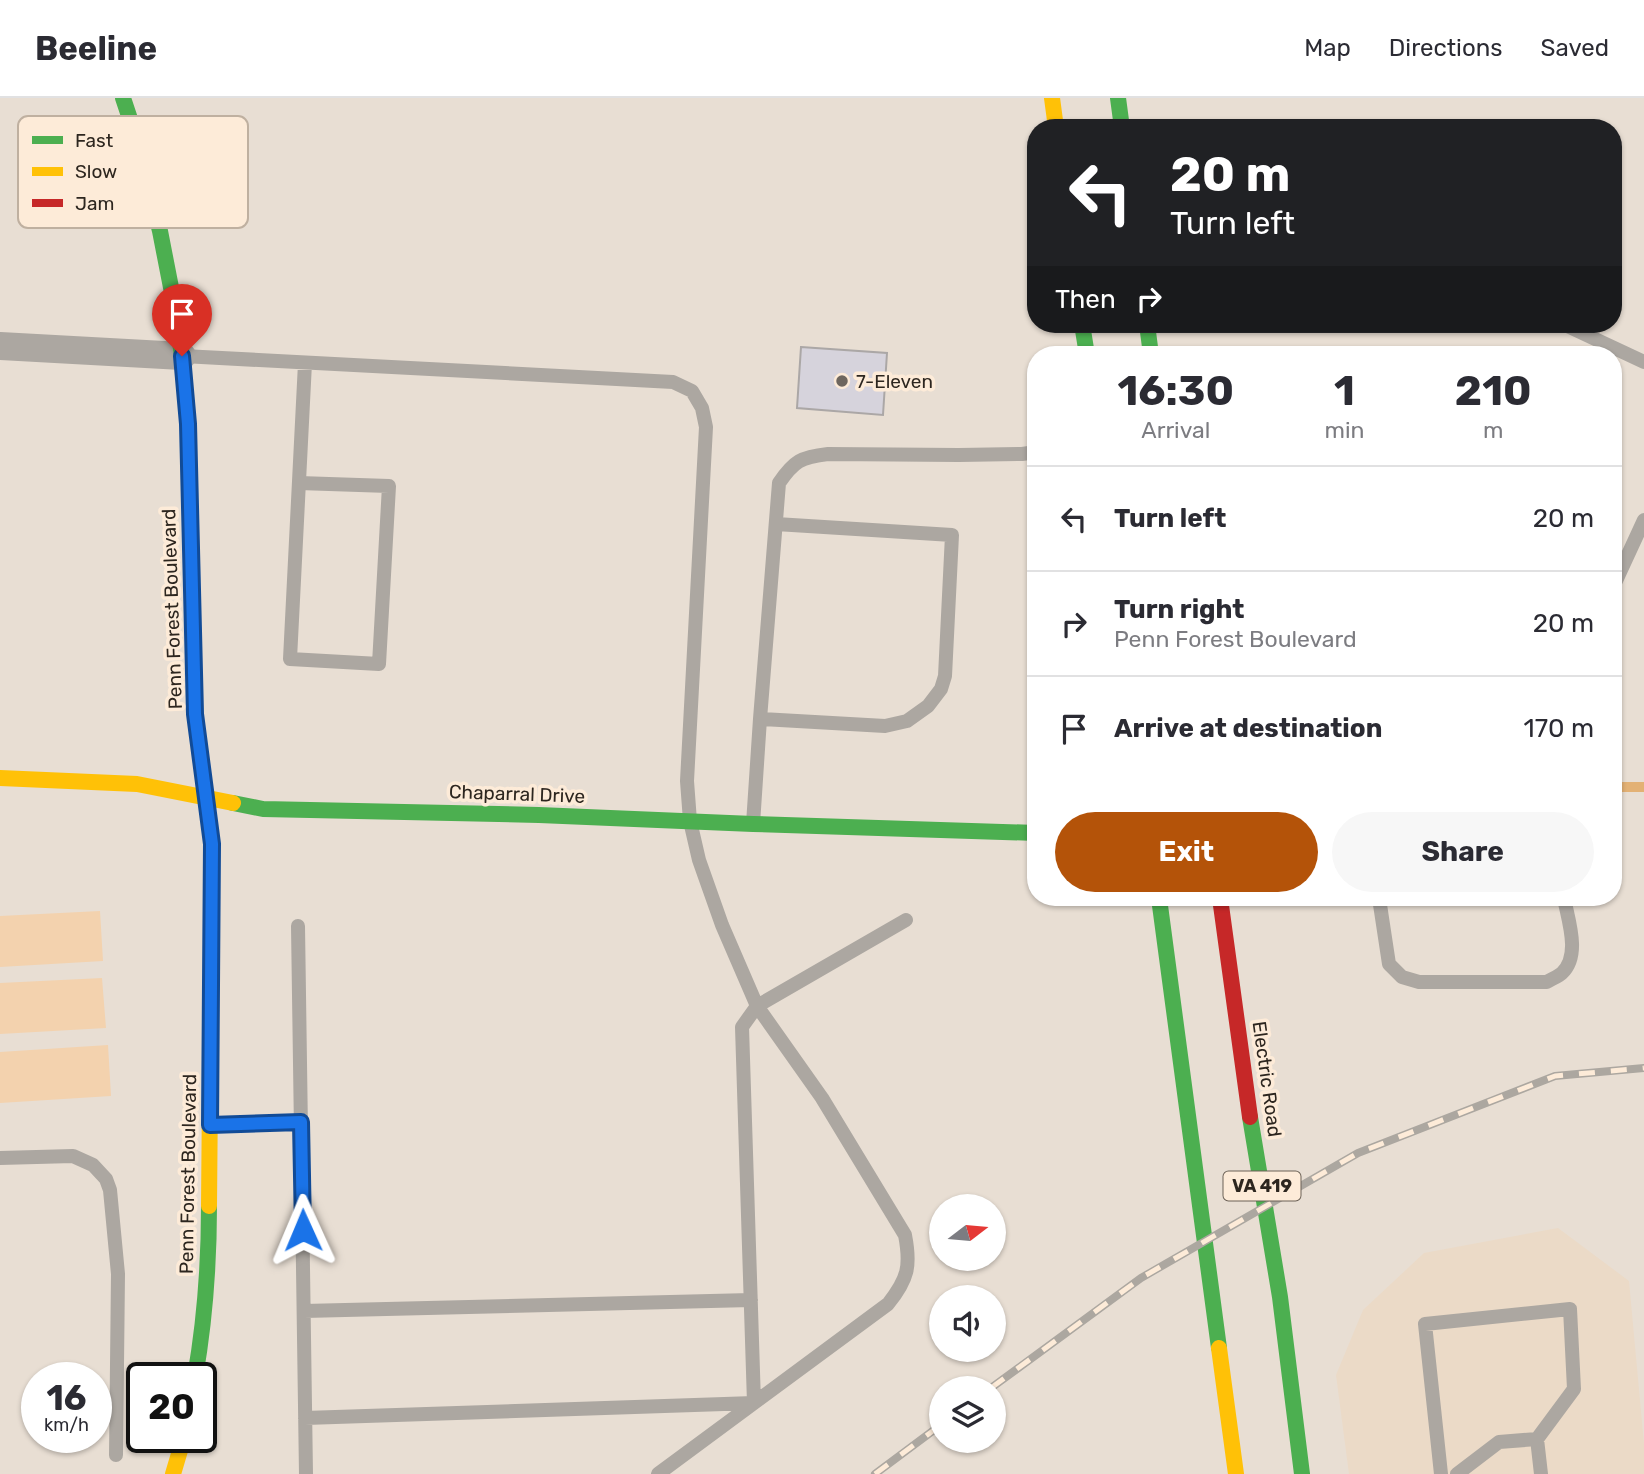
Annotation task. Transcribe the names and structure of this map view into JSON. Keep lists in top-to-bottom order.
{
  "streets": {
    "street": [
      "Penn Forest Boulevard",
      "Chaparral Drive",
      "Electric Road",
      "VA 419"
    ]
  },
  "crossings": [
    ["Penn Forest Boulevard", "Chaparral Drive"]
  ],
  "places": ["7-Eleven"],
  "legend": ["Fast", "Slow", "Jam"],
  "north": "right",
  "page": {
    "header": "Beeline",
    "nav": ["Map", "Directions", "Saved"],
    "turn": ["20 m", "Turn left"],
    "then": "Then",
    "eta": [
      "16:30",
      "Arrival",
      "1",
      "min",
      "210",
      "m"
    ],
    "list": [
      {
        "name": "Turn left",
        "value": "20 m"
      },
      {
        "name": "Turn right",
        "note": "Penn Forest Boulevard",
        "value": "20 m"
      },
      {
        "name": "Arrive at destination",
        "value": "170 m"
      }
    ],
    "buttons": ["Exit", "Share"],
    "speed": "16 km/h",
    "limit": "20"
  }
}
